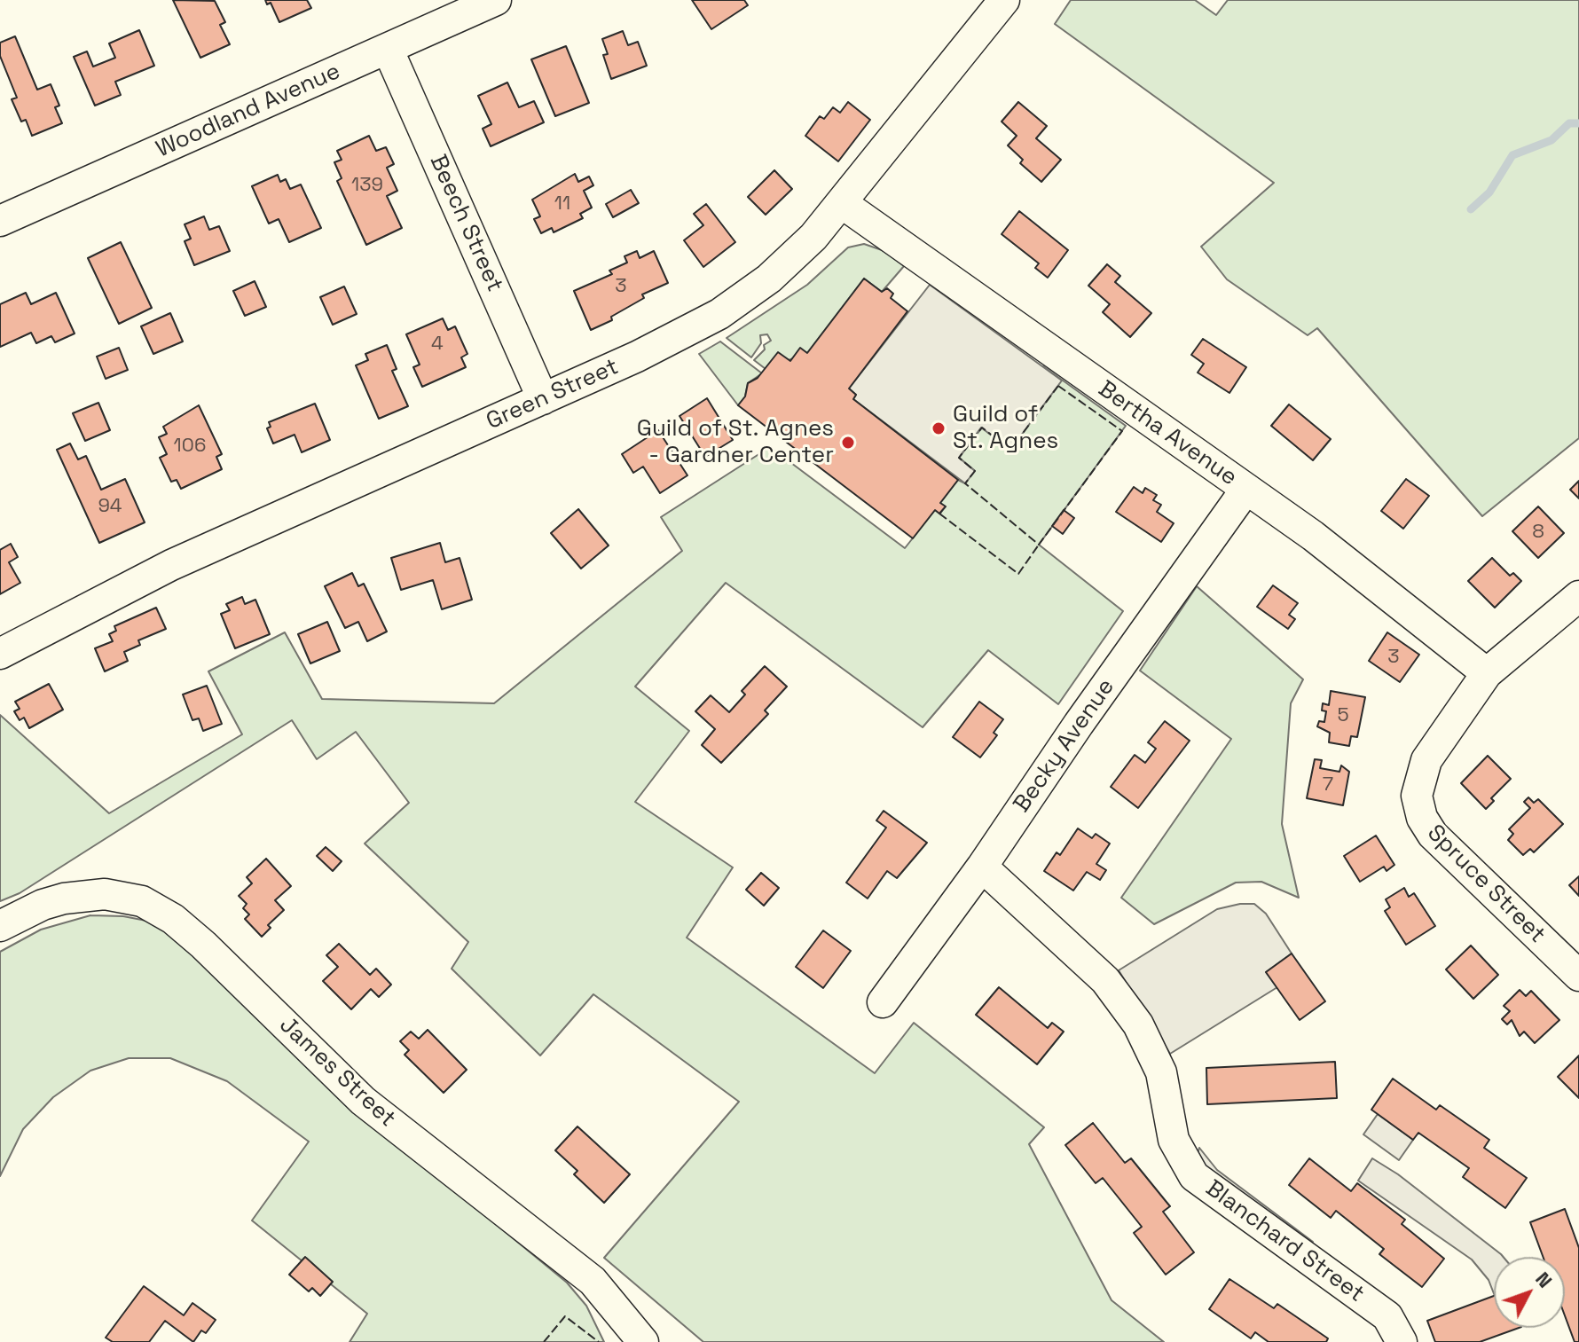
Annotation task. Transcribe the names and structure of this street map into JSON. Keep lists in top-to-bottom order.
{
  "streets": {
    "street": [
      "Woodland Avenue",
      "Beech Street",
      "Green Street",
      "Bertha Avenue",
      "Becky Avenue",
      "Spruce Street",
      "James Street",
      "Blanchard Street"
    ]
  },
  "crossings": [
    ["Woodland Avenue", "Beech Street"],
    ["Beech Street", "Green Street"],
    ["Green Street", "Bertha Avenue"],
    ["Bertha Avenue", "Becky Avenue"],
    ["Bertha Avenue", "Spruce Street"],
    ["Becky Avenue", "Blanchard Street"]
  ],
  "places": ["Guild of St. Agnes", "Guild of St. Agnes - Gardner Center"],
  "house_numbers": [
    "139",
    "11",
    "3",
    "4",
    "106",
    "94",
    "8",
    "3",
    "5",
    "7"
  ],
  "north": "top right"
}
